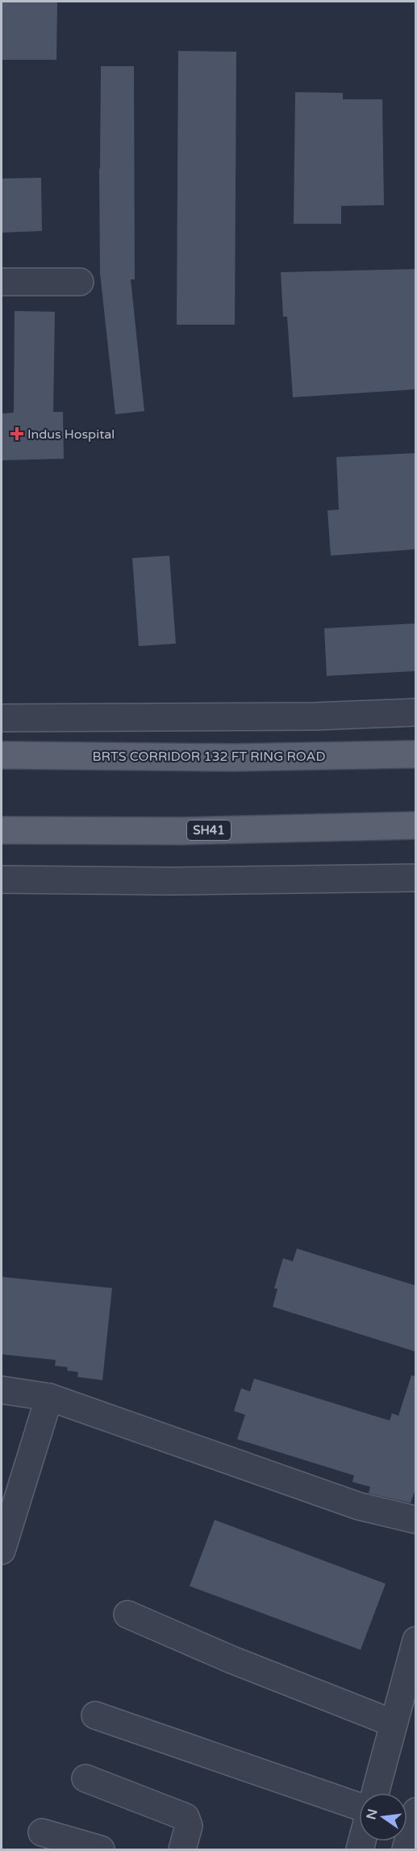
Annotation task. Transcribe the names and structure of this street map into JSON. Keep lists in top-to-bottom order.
{
  "streets": {
    "main road": ["BRTS CORRIDOR 132 FT RING ROAD", "SH41"]
  },
  "places": {
    "health": ["Indus Hospital"]
  },
  "north": "left"
}
